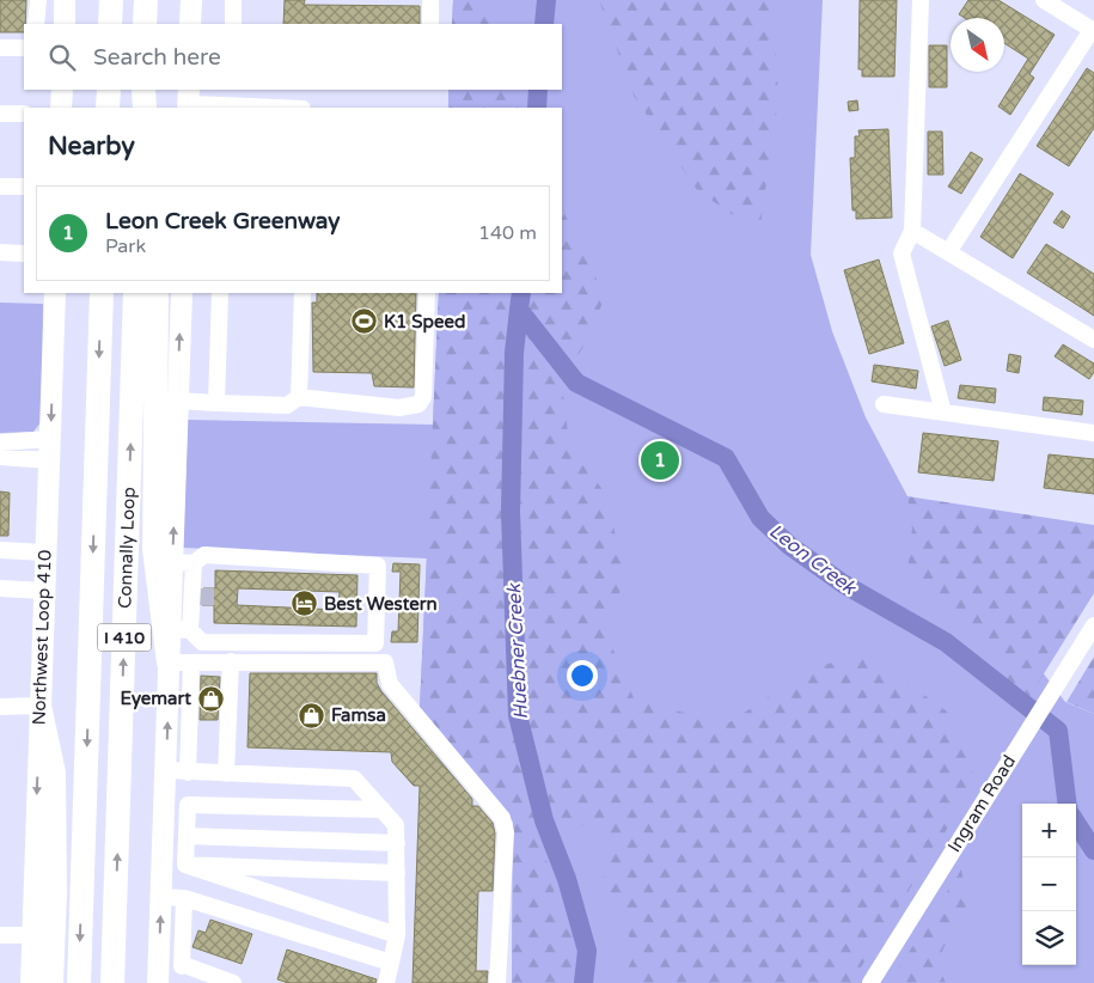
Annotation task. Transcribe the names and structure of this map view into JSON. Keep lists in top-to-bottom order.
{
  "streets": {
    "highway": ["Connally Loop", "I 410"],
    "main road": ["Northwest Loop 410"],
    "street": ["Ingram Road"]
  },
  "water": ["Leon Creek", "Huebner Creek"],
  "places": {
    "sports": ["K1 Speed"],
    "hotel": ["Best Western"],
    "shop": ["Eyemart", "Famsa"]
  },
  "north": "bottom right",
  "page": {
    "search": "Search here",
    "heading": "Nearby",
    "list": [
      {
        "mark": "1",
        "name": "Leon Creek Greenway",
        "note": "Park",
        "value": "140 m"
      }
    ],
    "pins": "1",
    "map_buttons": ["+", "−"]
  }
}
